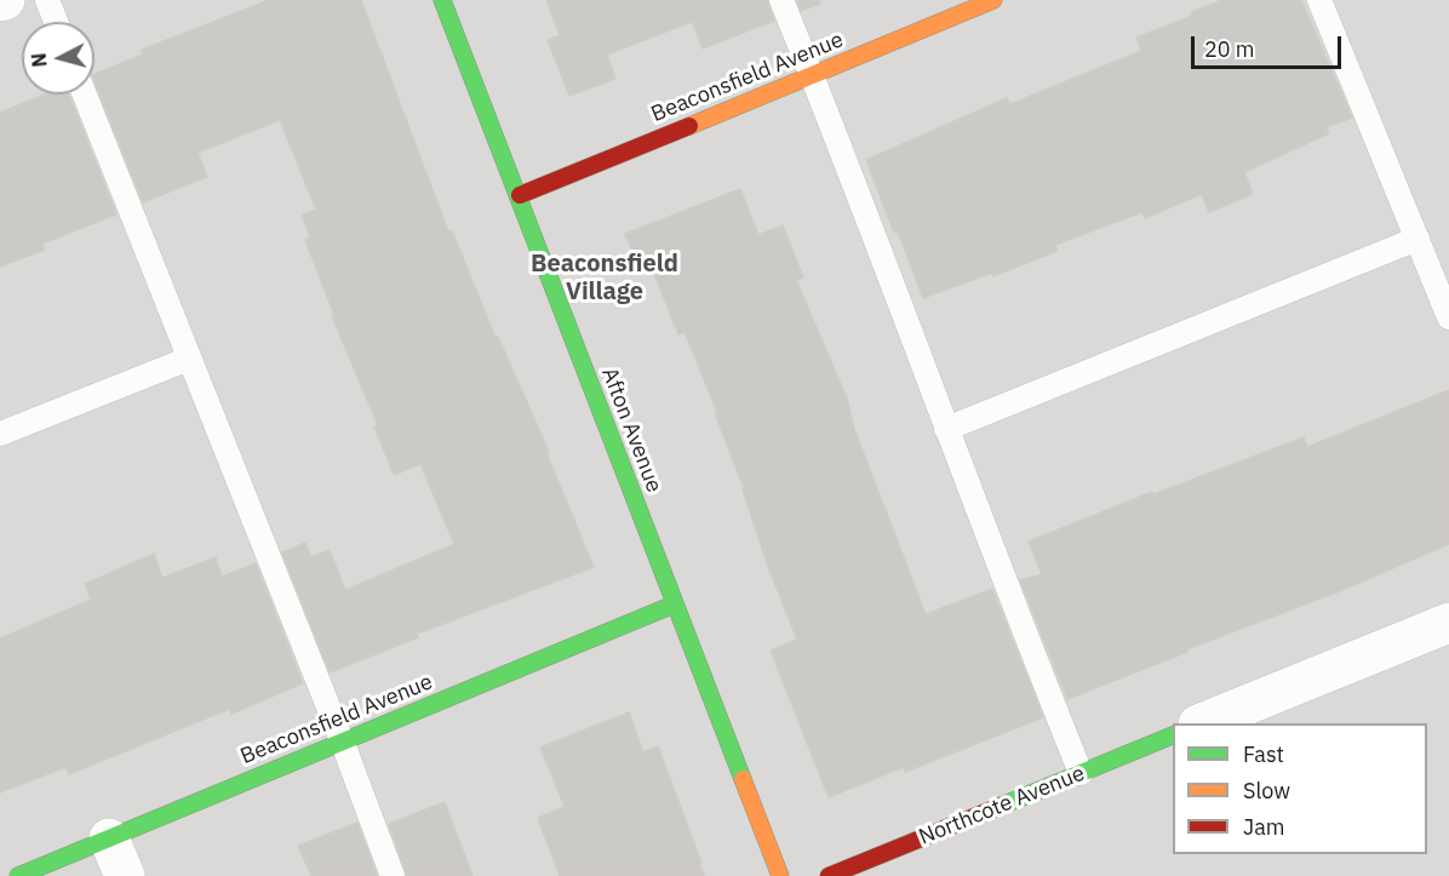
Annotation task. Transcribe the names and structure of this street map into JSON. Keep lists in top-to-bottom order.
{
  "streets": {
    "street": ["Beaconsfield Avenue", "Afton Avenue", "Northcote Avenue"]
  },
  "crossings": [
    ["Beaconsfield Avenue", "Afton Avenue"]
  ],
  "districts": ["Beaconsfield Village"],
  "legend": ["Fast", "Slow", "Jam"],
  "scale_bar": "20 m",
  "north": "left"
}
